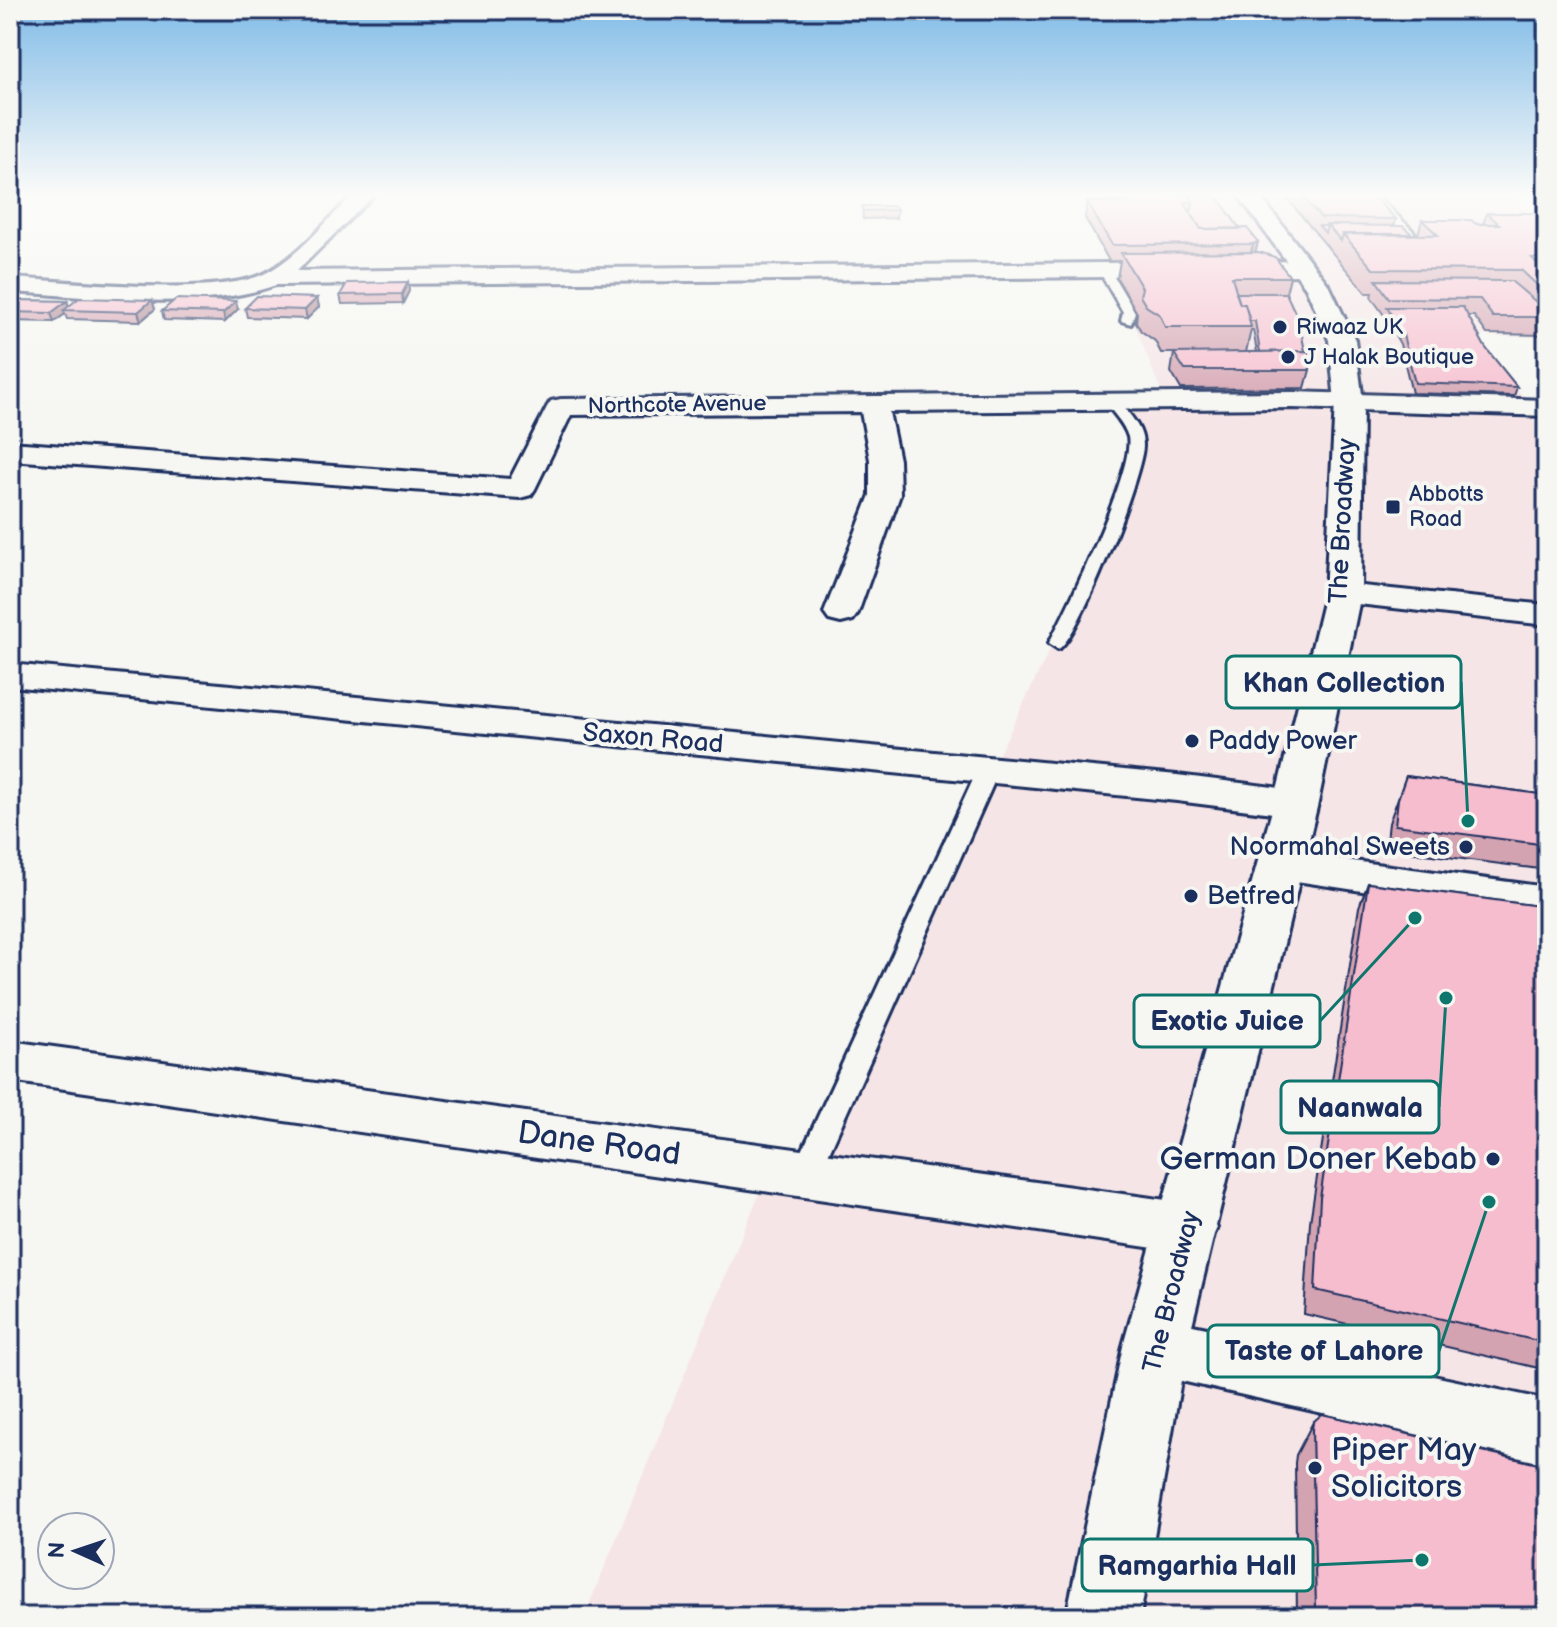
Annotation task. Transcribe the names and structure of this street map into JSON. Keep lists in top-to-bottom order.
{
  "streets": {
    "main road": ["The Broadway"],
    "street": ["Northcote Avenue", "Saxon Road", "Dane Road"]
  },
  "crossings": [
    ["Northcote Avenue", "The Broadway"],
    ["The Broadway", "Saxon Road"],
    ["The Broadway", "Dane Road"]
  ],
  "places": {
    "other": [
      "Riwaaz UK",
      "J Halak Boutique",
      "Paddy Power",
      "Khan Collection",
      "Noormahal Sweets",
      "Betfred",
      "Exotic Juice",
      "Naanwala",
      "German Doner Kebab",
      "Taste of Lahore",
      "Piper May Solicitors",
      "Ramgarhia Hall"
    ],
    "transit": ["Abbotts Road"]
  },
  "north": "left"
}
